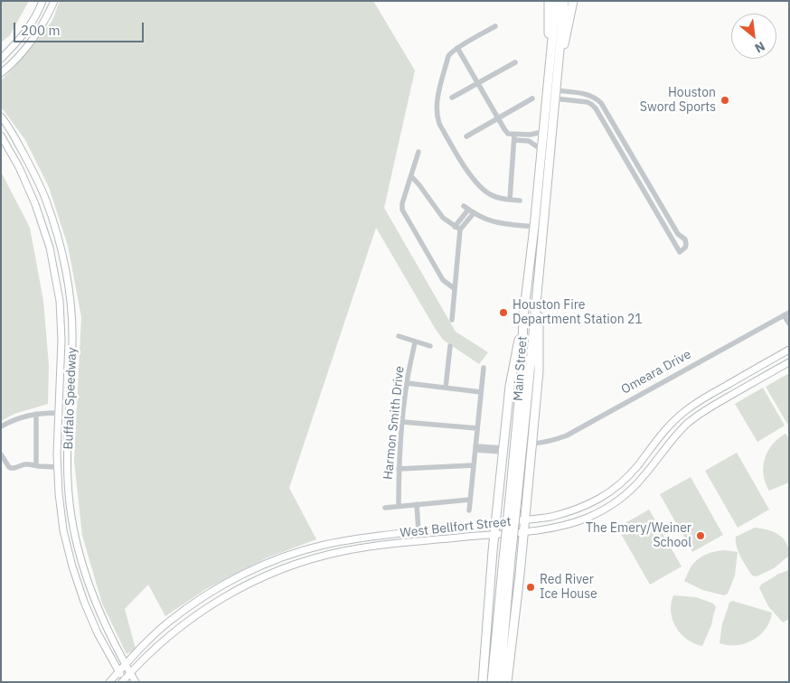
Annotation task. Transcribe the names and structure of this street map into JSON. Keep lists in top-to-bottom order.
{
  "streets": {
    "highway": ["Main Street"],
    "main road": ["Buffalo Speedway", "West Bellfort Street"],
    "street": ["Omeara Drive", "Harmon Smith Drive"]
  },
  "crossings": [
    ["Buffalo Speedway", "West Bellfort Street"]
  ],
  "places": [
    "Houston Sword Sports",
    "Houston Fire Department Station 21",
    "The Emery/Weiner School",
    "Red River Ice House"
  ],
  "scale_bar": "200 m",
  "north": "bottom right"
}
